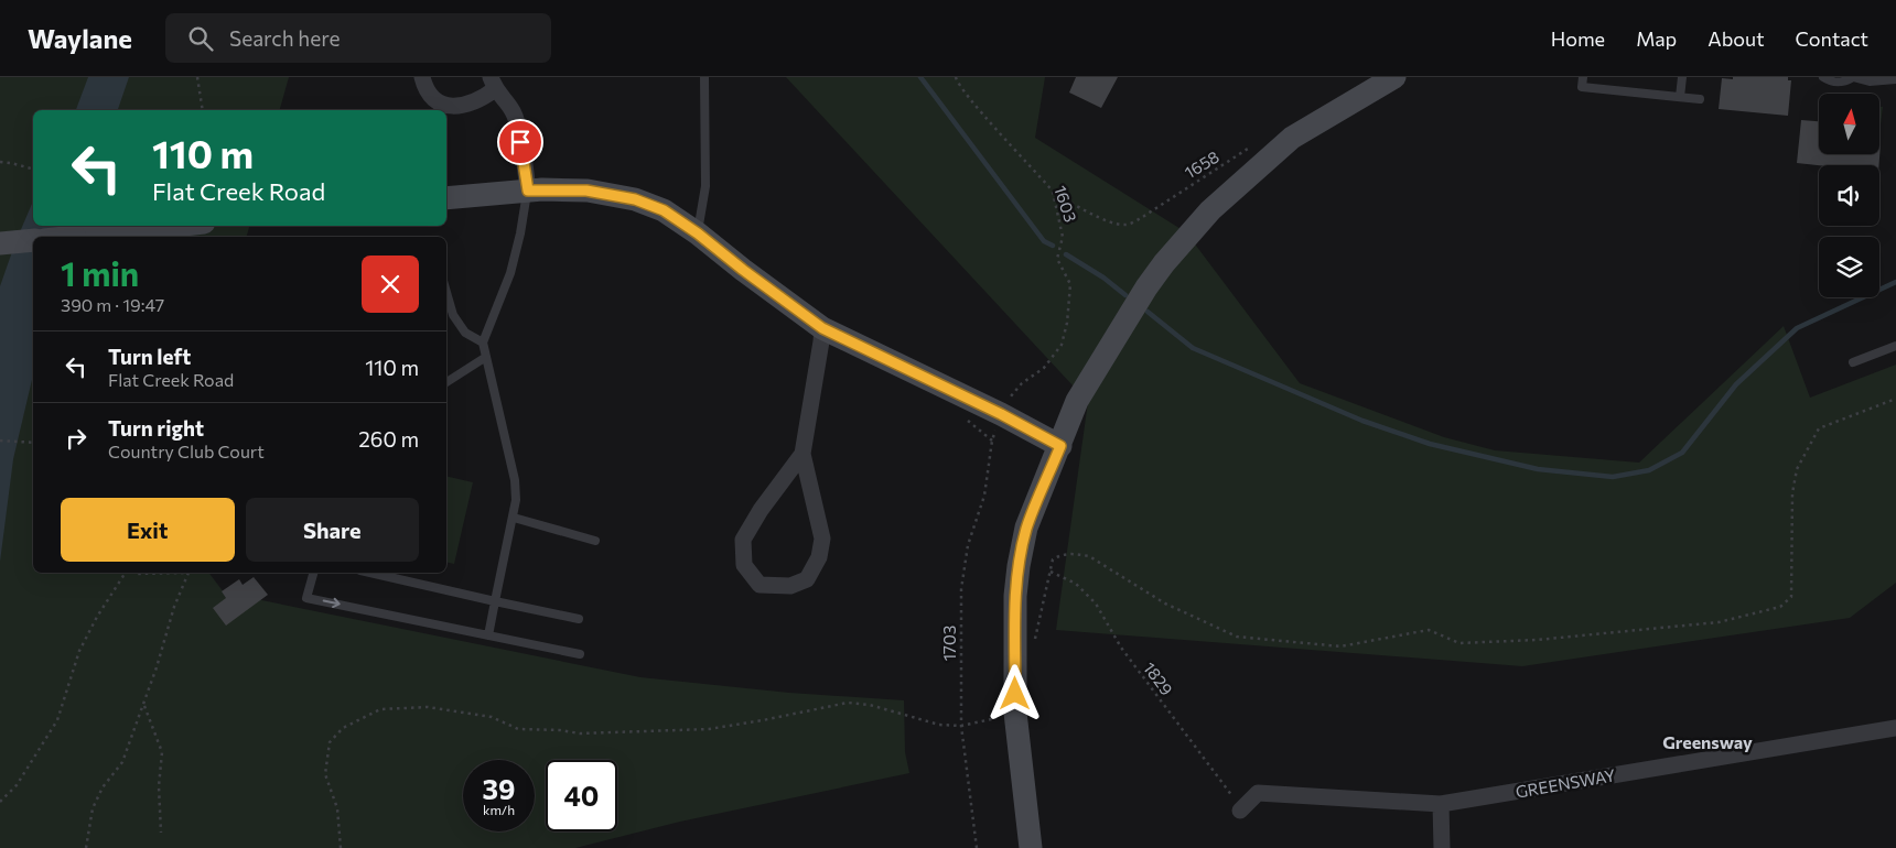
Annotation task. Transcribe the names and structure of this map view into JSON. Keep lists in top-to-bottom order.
{
  "streets": {
    "street": ["GREENSWAY"],
    "path": [
      "1658",
      "1603",
      "1703",
      "1829"
    ]
  },
  "crossings": [
    ["1658", "1603"],
    ["1603", "1703"],
    ["1829", "GREENSWAY"]
  ],
  "districts": ["Greensway"],
  "north": "top",
  "page": {
    "header": "Waylane",
    "search": "Search here",
    "nav": [
      "Home",
      "Map",
      "About",
      "Contact"
    ],
    "turn": ["110 m", "Flat Creek Road"],
    "heading": ["1 min", "390 m · 19:47"],
    "list": [
      {
        "name": "Turn left",
        "note": "Flat Creek Road",
        "value": "110 m"
      },
      {
        "name": "Turn right",
        "note": "Country Club Court",
        "value": "260 m"
      }
    ],
    "buttons": ["Exit", "Share"],
    "speed": "39 km/h",
    "limit": "40"
  }
}
